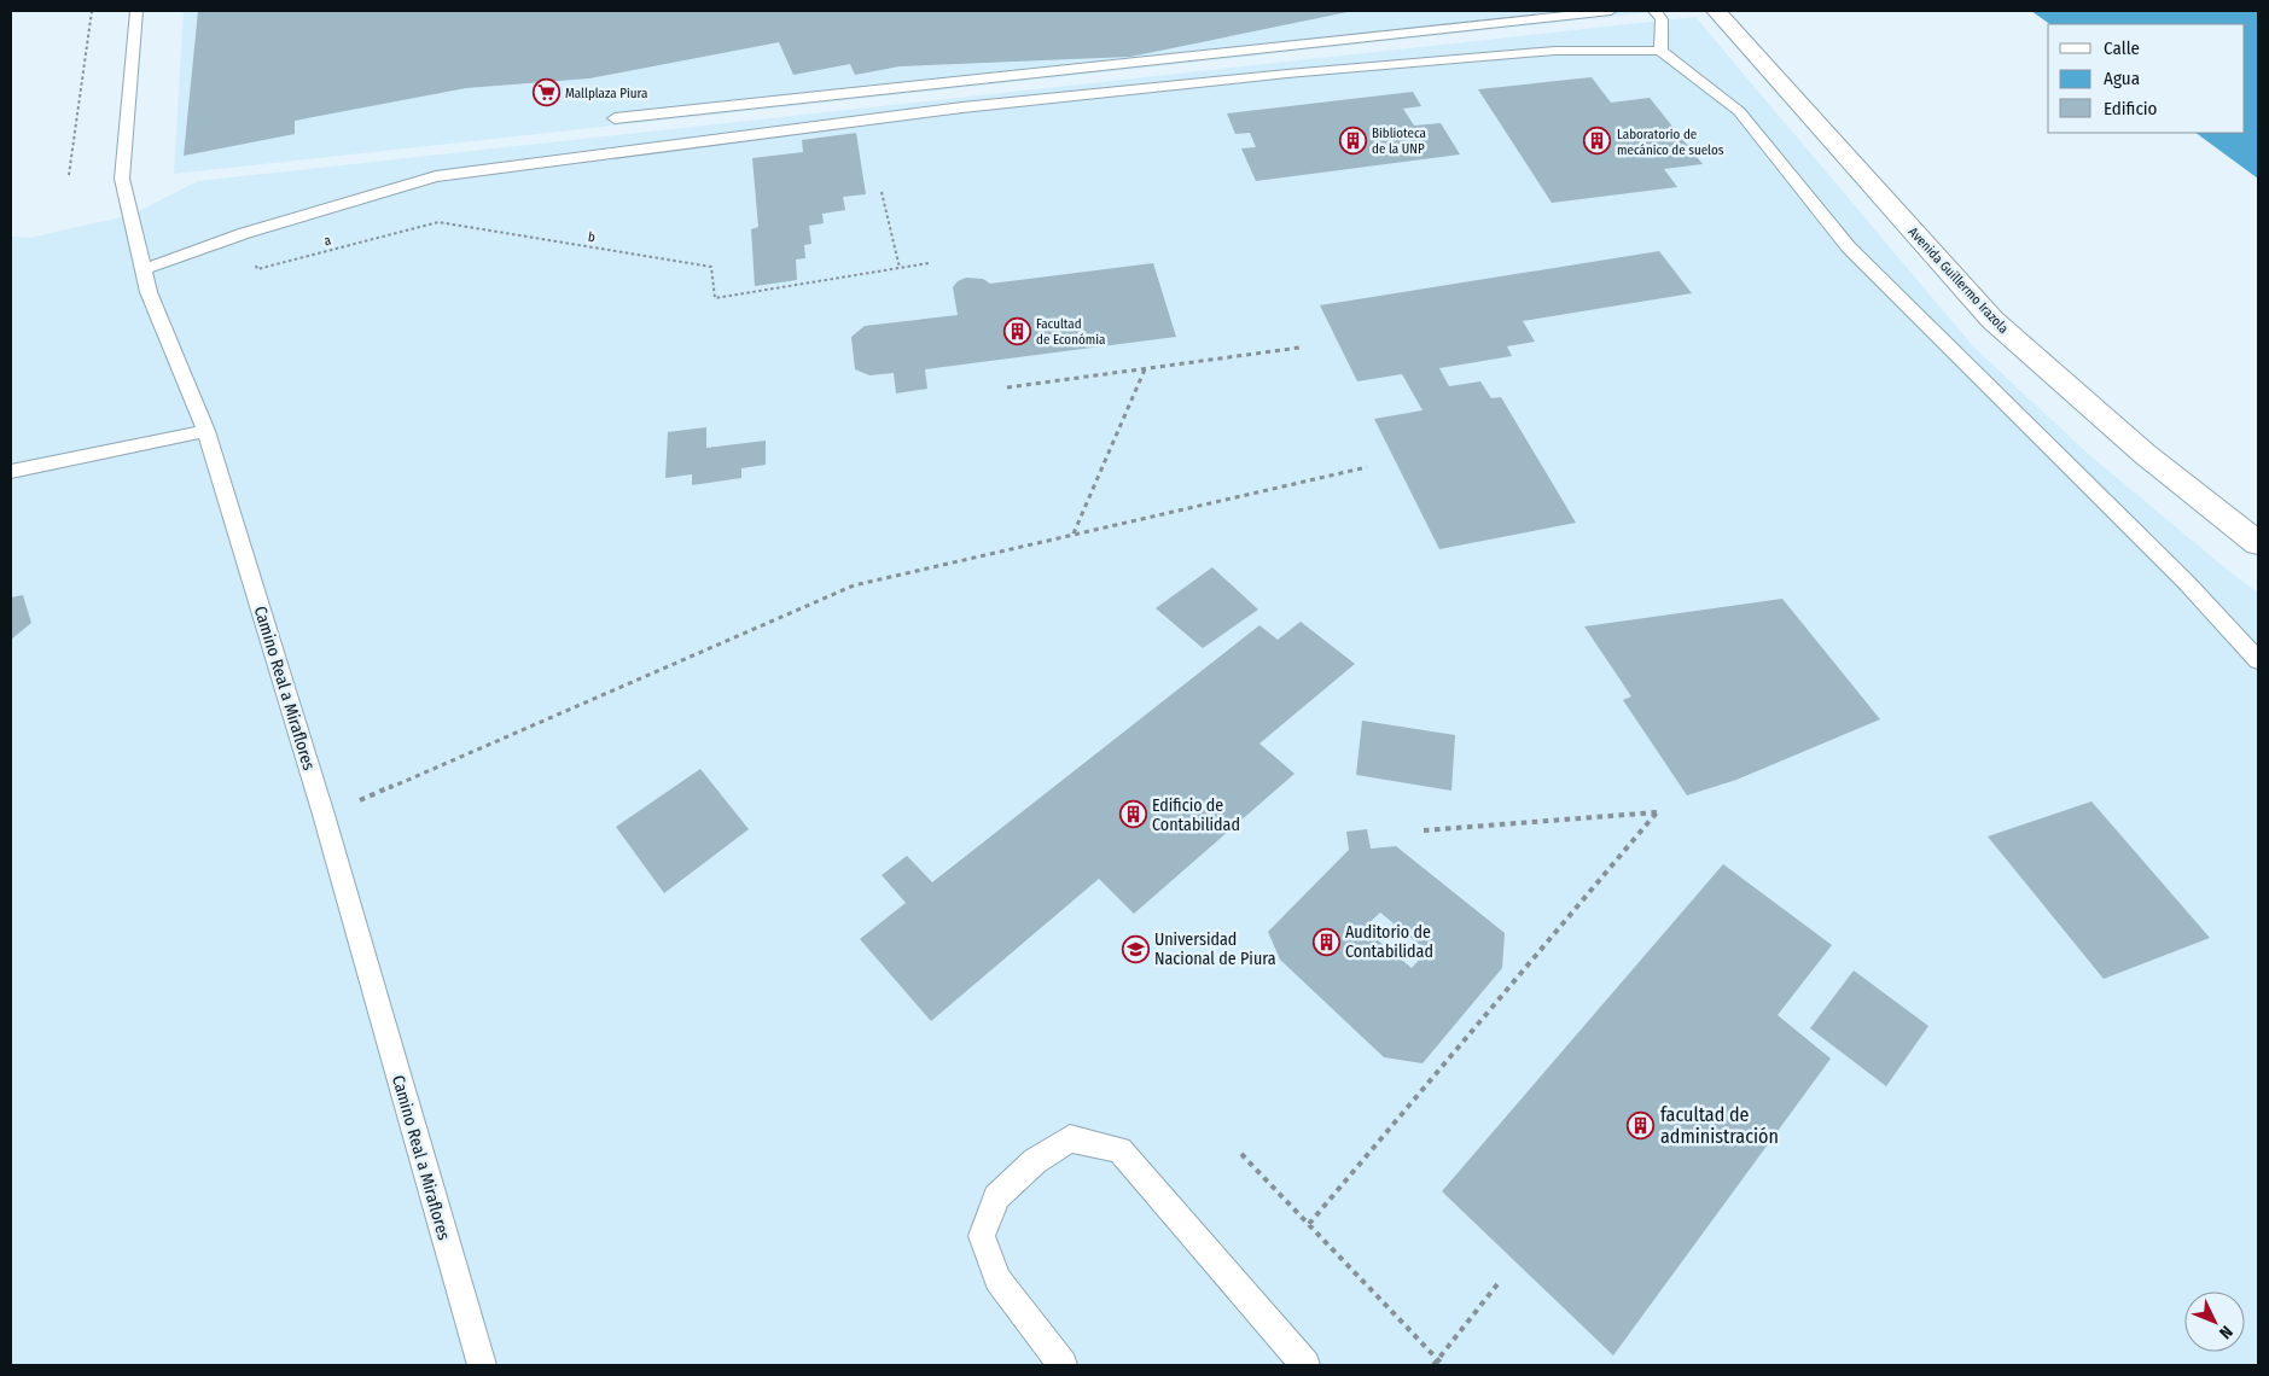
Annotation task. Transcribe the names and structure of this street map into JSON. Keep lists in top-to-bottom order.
{
  "streets": {
    "main road": ["Avenida Guillermo Irazola"],
    "lane": ["Camino Real a Miraflores"],
    "path": ["b", "a"]
  },
  "crossings": [
    ["b", "a"]
  ],
  "places": {
    "supermarket": ["Mallplaza Piura"],
    "building": [
      "Biblioteca de la UNP",
      "Laboratorio de mecánico de suelos",
      "Facultad de Económia",
      "Edificio de Contabilidad",
      "Auditorio de Contabilidad",
      "facultad de administración"
    ],
    "school or university": ["Universidad Nacional de Piura"]
  },
  "legend": ["Calle", "Agua", "Edificio"],
  "north": "bottom right"
}
